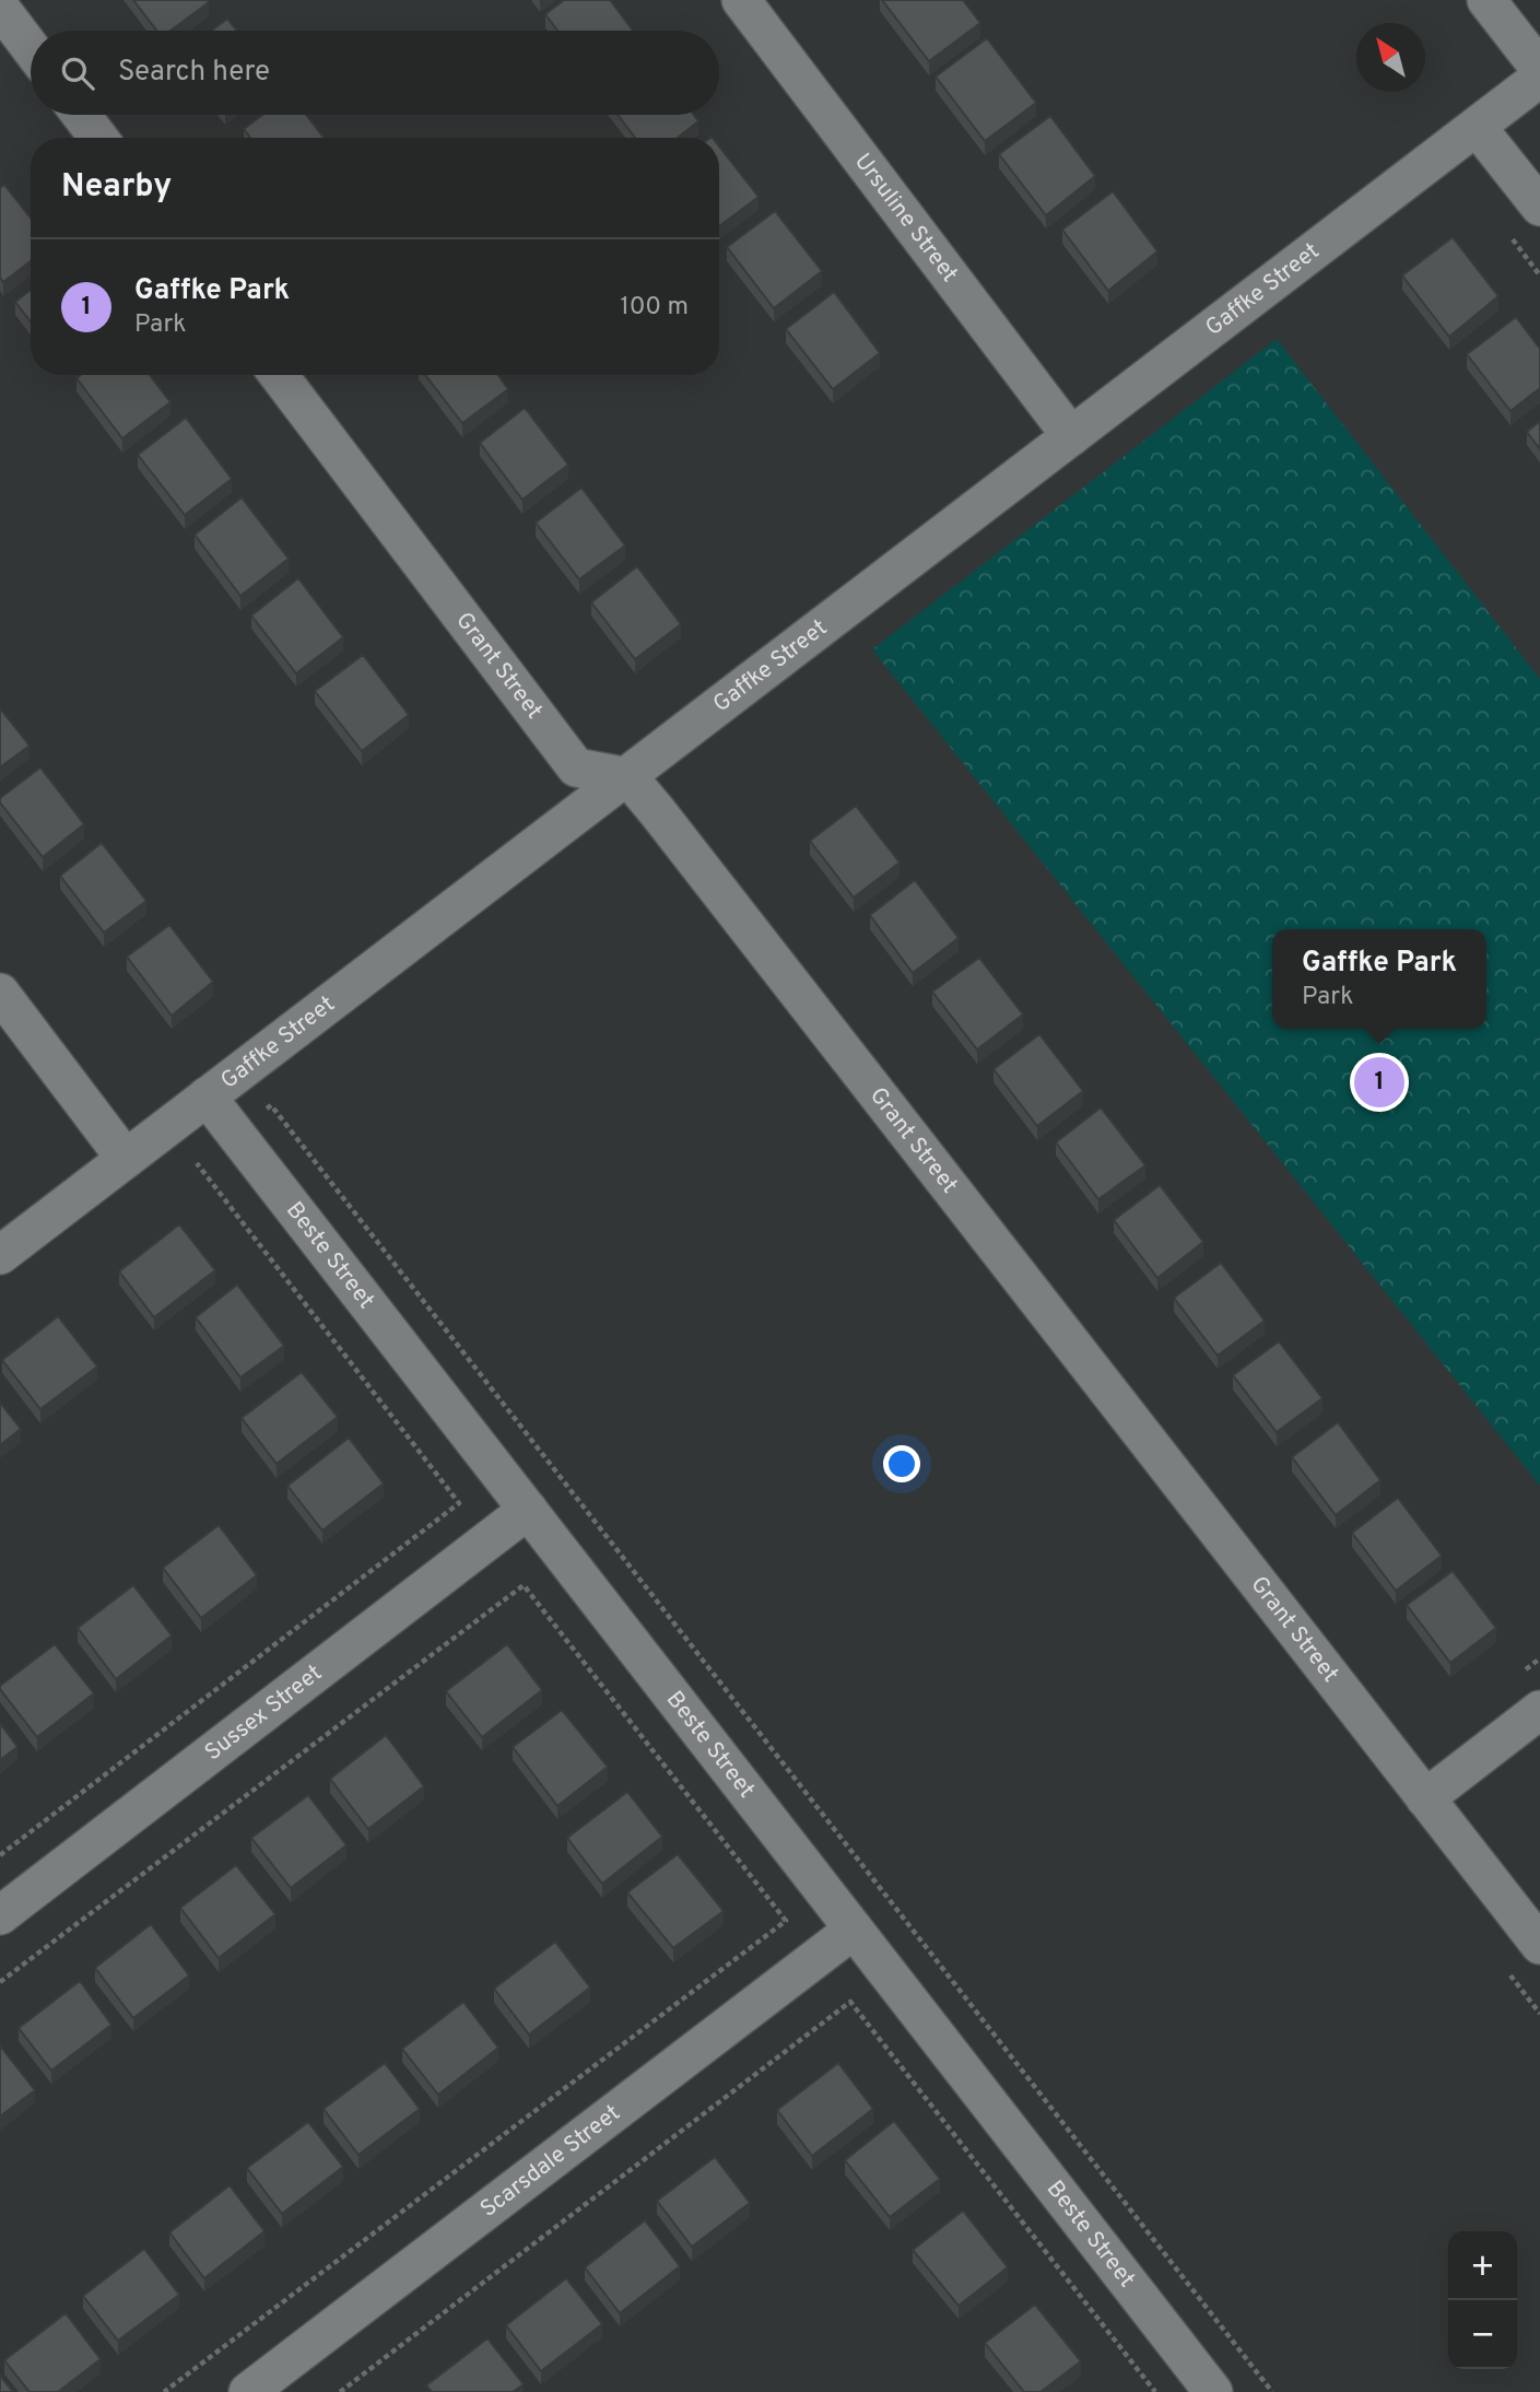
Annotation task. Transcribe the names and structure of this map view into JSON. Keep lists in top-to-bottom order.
{
  "streets": {
    "street": [
      "Ursuline Street",
      "Gaffke Street",
      "Grant Street",
      "Beste Street",
      "Sussex Street",
      "Scarsdale Street"
    ]
  },
  "crossings": [
    ["Ursuline Street", "Gaffke Street"],
    ["Gaffke Street", "Grant Street"],
    ["Gaffke Street", "Beste Street"],
    ["Beste Street", "Sussex Street"],
    ["Beste Street", "Scarsdale Street"]
  ],
  "north": "top left",
  "page": {
    "search": "Search here",
    "heading": "Nearby",
    "list": [
      {
        "mark": "1",
        "name": "Gaffke Park",
        "note": "Park",
        "value": "100 m"
      }
    ],
    "popup": ["Gaffke Park", "Park"],
    "pins": "1",
    "map_buttons": ["+", "−"]
  }
}
